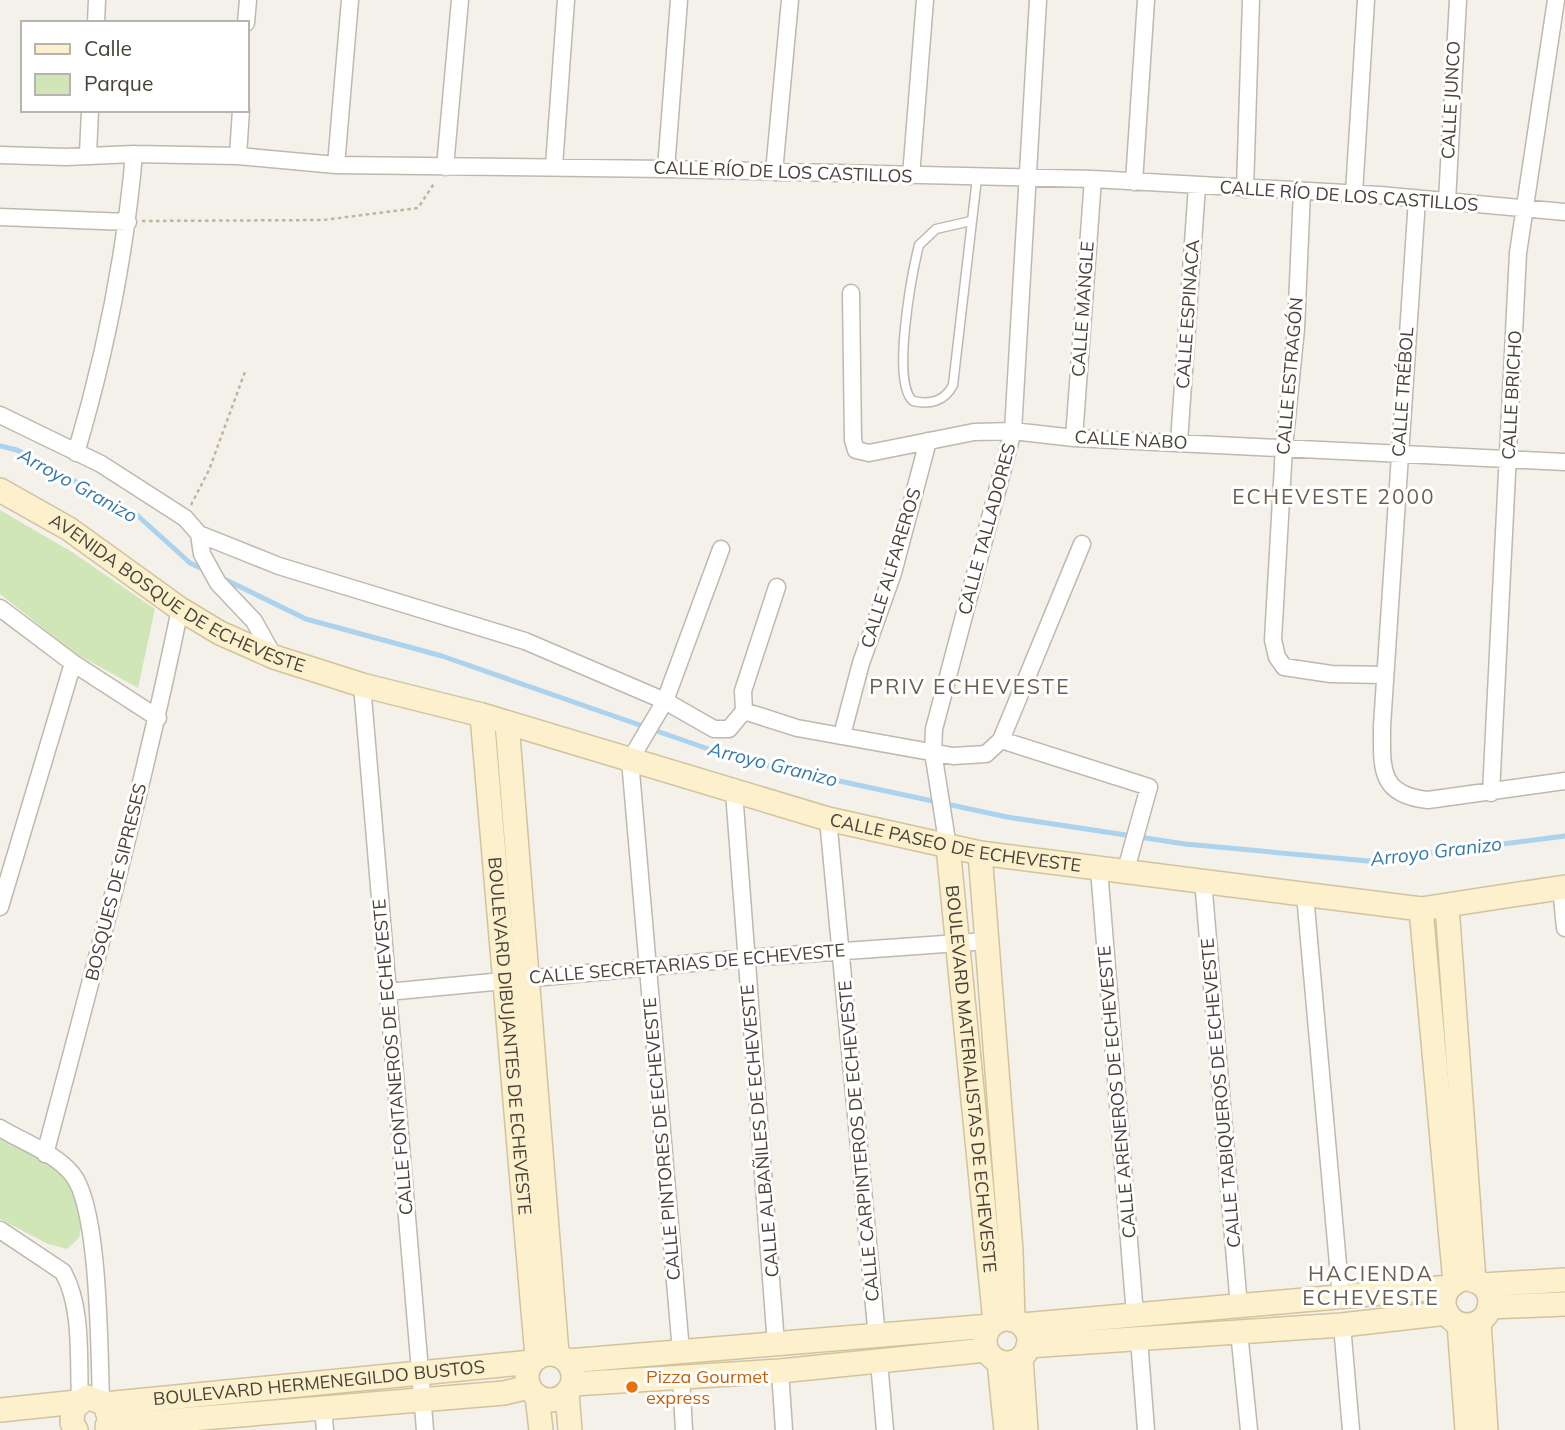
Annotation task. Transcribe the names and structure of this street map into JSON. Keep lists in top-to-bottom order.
{
  "streets": {
    "street": [
      "CALLE JUNCO",
      "CALLE RÍO DE LOS CASTILLOS",
      "CALLE MANGLE",
      "CALLE ESPINACA",
      "CALLE ESTRAGÓN",
      "CALLE TRÉBOL",
      "CALLE BRICHO",
      "CALLE NABO",
      "CALLE TALLADORES",
      "CALLE ALFAREROS",
      "AVENIDA BOSQUE DE ECHEVESTE",
      "CALLE PASEO DE ECHEVESTE",
      "BOSQUES DE SIPRESES",
      "CALLE SECRETARIAS DE ECHEVESTE",
      "BOULEVARD DIBUJANTES DE ECHEVESTE",
      "CALLE FONTANEROS DE ECHEVESTE",
      "BOULEVARD MATERIALISTAS DE ECHEVESTE",
      "CALLE ARENEROS DE ECHEVESTE",
      "CALLE TABIQUEROS DE ECHEVESTE",
      "CALLE ALBAÑILES DE ECHEVESTE",
      "CALLE PINTORES DE ECHEVESTE",
      "CALLE CARPINTEROS DE ECHEVESTE",
      "BOULEVARD HERMENEGILDO BUSTOS"
    ]
  },
  "crossings": [
    ["CALLE JUNCO", "CALLE RÍO DE LOS CASTILLOS"],
    ["CALLE RÍO DE LOS CASTILLOS", "CALLE MANGLE"],
    ["CALLE RÍO DE LOS CASTILLOS", "CALLE ESPINACA"],
    ["CALLE RÍO DE LOS CASTILLOS", "CALLE ESTRAGÓN"],
    ["CALLE RÍO DE LOS CASTILLOS", "CALLE TRÉBOL"],
    ["CALLE RÍO DE LOS CASTILLOS", "CALLE BRICHO"],
    ["CALLE RÍO DE LOS CASTILLOS", "CALLE TALLADORES"],
    ["CALLE MANGLE", "CALLE NABO"],
    ["CALLE ESPINACA", "CALLE NABO"],
    ["CALLE ESTRAGÓN", "CALLE TRÉBOL"],
    ["CALLE ESTRAGÓN", "CALLE NABO"],
    ["CALLE TRÉBOL", "CALLE BRICHO"],
    ["CALLE TRÉBOL", "CALLE NABO"],
    ["CALLE BRICHO", "CALLE NABO"],
    ["CALLE NABO", "CALLE TALLADORES"],
    ["CALLE NABO", "CALLE ALFAREROS"],
    ["CALLE TALLADORES", "BOULEVARD MATERIALISTAS DE ECHEVESTE"],
    ["AVENIDA BOSQUE DE ECHEVESTE", "CALLE PASEO DE ECHEVESTE"],
    ["AVENIDA BOSQUE DE ECHEVESTE", "BOSQUES DE SIPRESES"],
    ["AVENIDA BOSQUE DE ECHEVESTE", "CALLE FONTANEROS DE ECHEVESTE"],
    ["CALLE PASEO DE ECHEVESTE", "BOULEVARD DIBUJANTES DE ECHEVESTE"],
    ["CALLE PASEO DE ECHEVESTE", "CALLE FONTANEROS DE ECHEVESTE"],
    ["CALLE PASEO DE ECHEVESTE", "BOULEVARD MATERIALISTAS DE ECHEVESTE"],
    ["CALLE PASEO DE ECHEVESTE", "CALLE ARENEROS DE ECHEVESTE"],
    ["CALLE PASEO DE ECHEVESTE", "CALLE TABIQUEROS DE ECHEVESTE"],
    ["CALLE PASEO DE ECHEVESTE", "CALLE ALBAÑILES DE ECHEVESTE"],
    ["CALLE PASEO DE ECHEVESTE", "CALLE PINTORES DE ECHEVESTE"],
    ["CALLE PASEO DE ECHEVESTE", "CALLE CARPINTEROS DE ECHEVESTE"],
    ["CALLE SECRETARIAS DE ECHEVESTE", "BOULEVARD DIBUJANTES DE ECHEVESTE"],
    ["CALLE SECRETARIAS DE ECHEVESTE", "CALLE FONTANEROS DE ECHEVESTE"],
    ["CALLE SECRETARIAS DE ECHEVESTE", "BOULEVARD MATERIALISTAS DE ECHEVESTE"],
    ["CALLE SECRETARIAS DE ECHEVESTE", "CALLE ALBAÑILES DE ECHEVESTE"],
    ["CALLE SECRETARIAS DE ECHEVESTE", "CALLE PINTORES DE ECHEVESTE"],
    ["CALLE SECRETARIAS DE ECHEVESTE", "CALLE CARPINTEROS DE ECHEVESTE"],
    ["BOULEVARD DIBUJANTES DE ECHEVESTE", "BOULEVARD HERMENEGILDO BUSTOS"],
    ["CALLE FONTANEROS DE ECHEVESTE", "BOULEVARD HERMENEGILDO BUSTOS"],
    ["BOULEVARD MATERIALISTAS DE ECHEVESTE", "BOULEVARD HERMENEGILDO BUSTOS"],
    ["CALLE ARENEROS DE ECHEVESTE", "BOULEVARD HERMENEGILDO BUSTOS"],
    ["CALLE TABIQUEROS DE ECHEVESTE", "BOULEVARD HERMENEGILDO BUSTOS"],
    ["CALLE ALBAÑILES DE ECHEVESTE", "BOULEVARD HERMENEGILDO BUSTOS"],
    ["CALLE PINTORES DE ECHEVESTE", "BOULEVARD HERMENEGILDO BUSTOS"],
    ["CALLE CARPINTEROS DE ECHEVESTE", "BOULEVARD HERMENEGILDO BUSTOS"]
  ],
  "districts": ["ECHEVESTE 2000", "PRIV ECHEVESTE", "HACIENDA ECHEVESTE"],
  "water": ["Arroyo Granizo"],
  "places": ["Pizza Gourmet express"],
  "legend": ["Calle", "Parque"]
}
